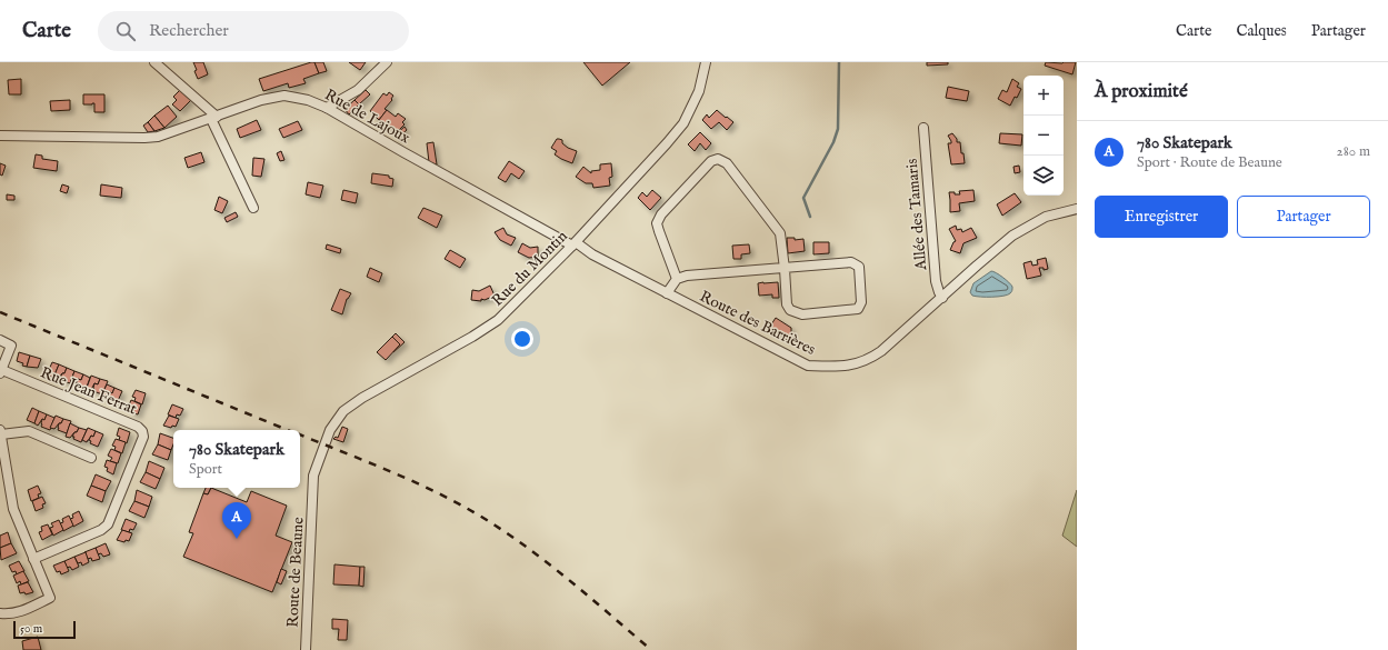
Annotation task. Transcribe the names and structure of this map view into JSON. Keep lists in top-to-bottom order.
{
  "streets": {
    "street": [
      "Rue de Lajoux",
      "Allée des Tamaris",
      "Rue du Montin",
      "Route des Barrières",
      "Rue Jean Ferrat",
      "Route de Beaune"
    ]
  },
  "crossings": [
    ["Rue de Lajoux", "Rue du Montin"],
    ["Rue de Lajoux", "Route des Barrières"],
    ["Allée des Tamaris", "Route des Barrières"],
    ["Rue du Montin", "Route des Barrières"],
    ["Rue du Montin", "Route de Beaune"]
  ],
  "scale_bar": "50 m",
  "page": {
    "header": "Carte",
    "search": "Rechercher",
    "nav": ["Carte", "Calques", "Partager"],
    "heading": "À proximité",
    "map_buttons": ["+", "−"],
    "list": [
      {
        "mark": "A",
        "name": "780 Skatepark",
        "note": "Sport · Route de Beaune",
        "value": "280 m"
      }
    ],
    "buttons": ["Enregistrer", "Partager"],
    "popup": ["780 Skatepark", "Sport"],
    "pins": "A",
    "scale": "50 m"
  }
}
